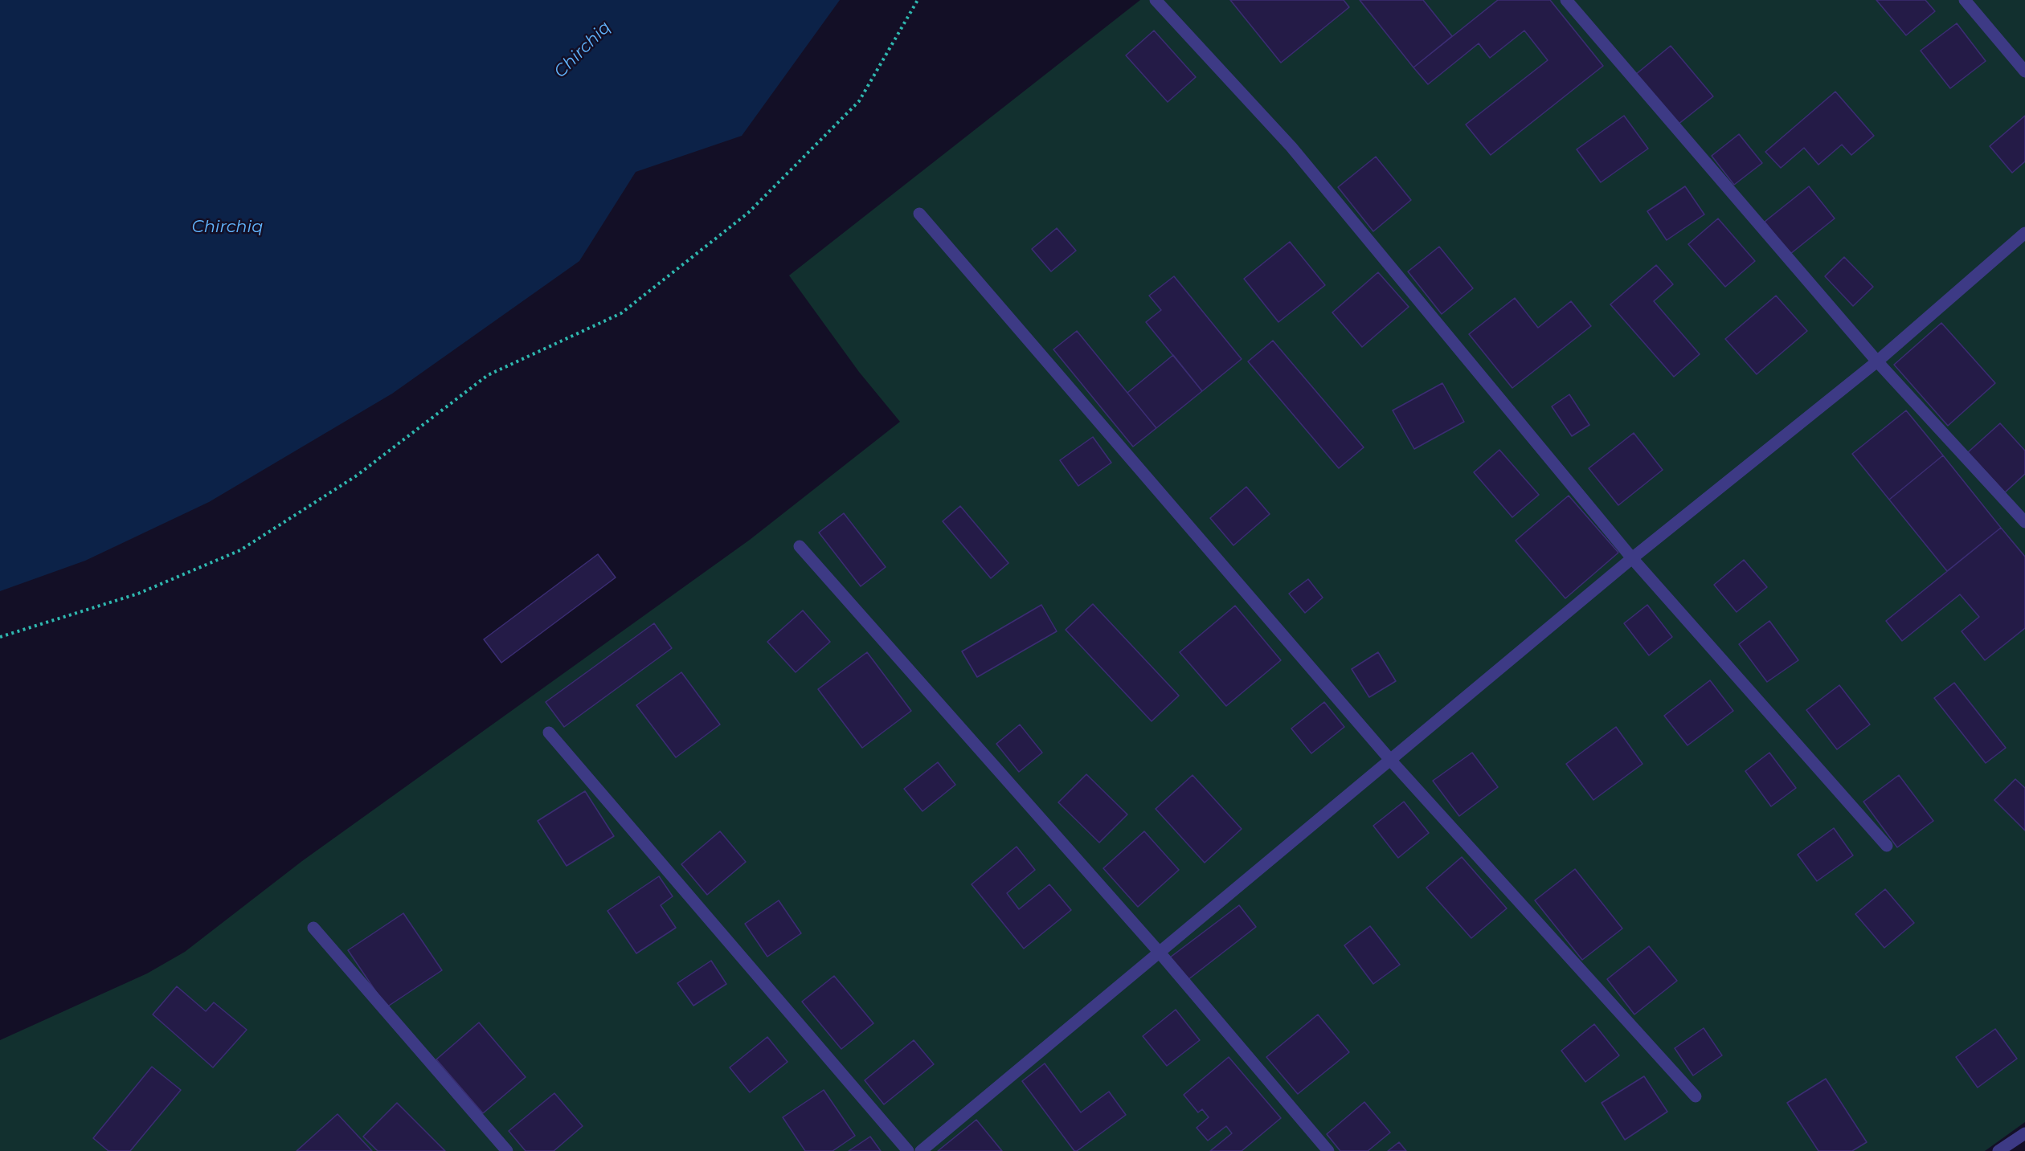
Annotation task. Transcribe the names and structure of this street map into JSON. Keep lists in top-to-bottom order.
{
  "water": ["Chirchiq"]
}
